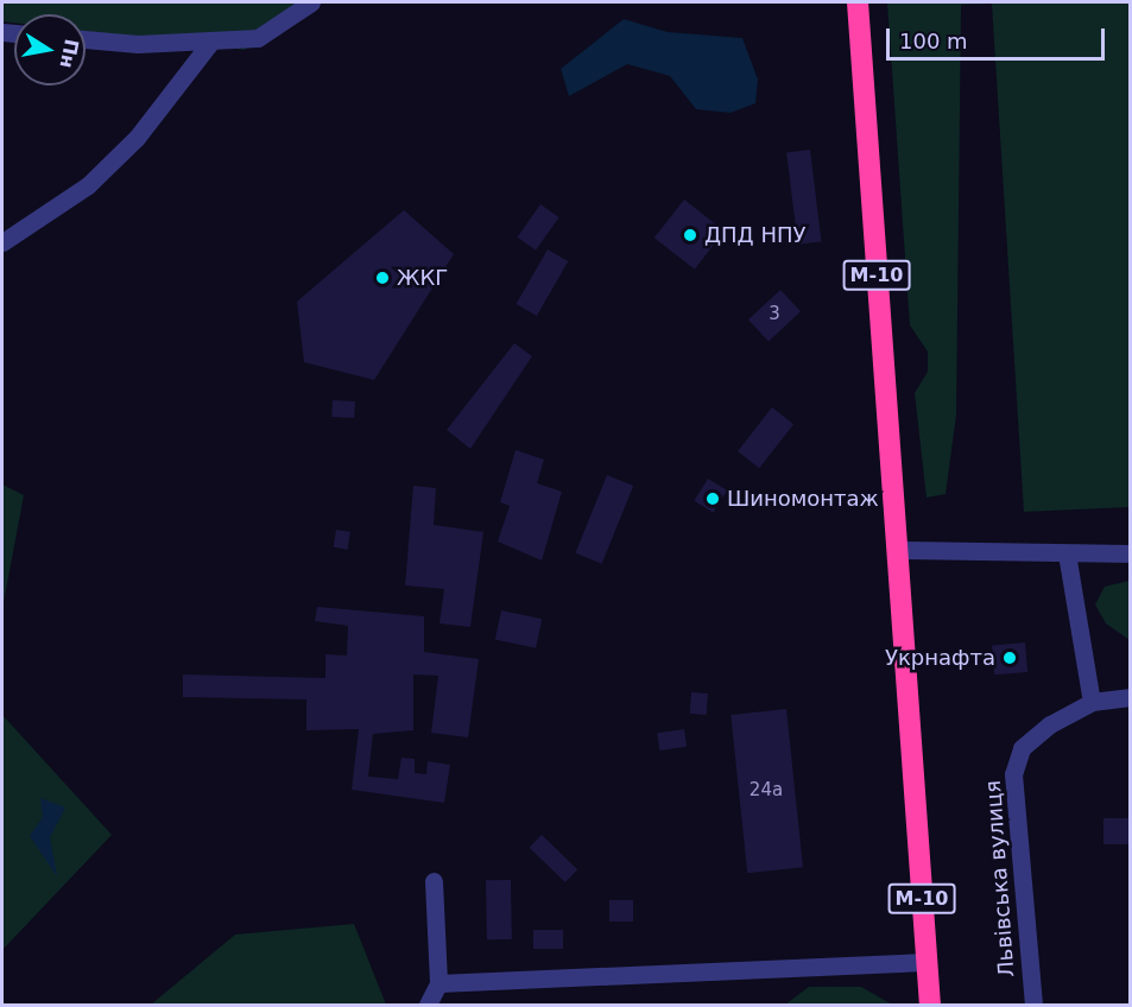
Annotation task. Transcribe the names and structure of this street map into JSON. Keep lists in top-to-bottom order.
{
  "streets": {
    "highway": ["М-10"],
    "street": ["Львівська вулиця"]
  },
  "places": [
    "ДПД НПУ",
    "ЖКГ",
    "Шиномонтаж",
    "Укрнафта"
  ],
  "house_numbers": ["3", "24а"],
  "scale_bar": "100 m",
  "north": "right"
}
